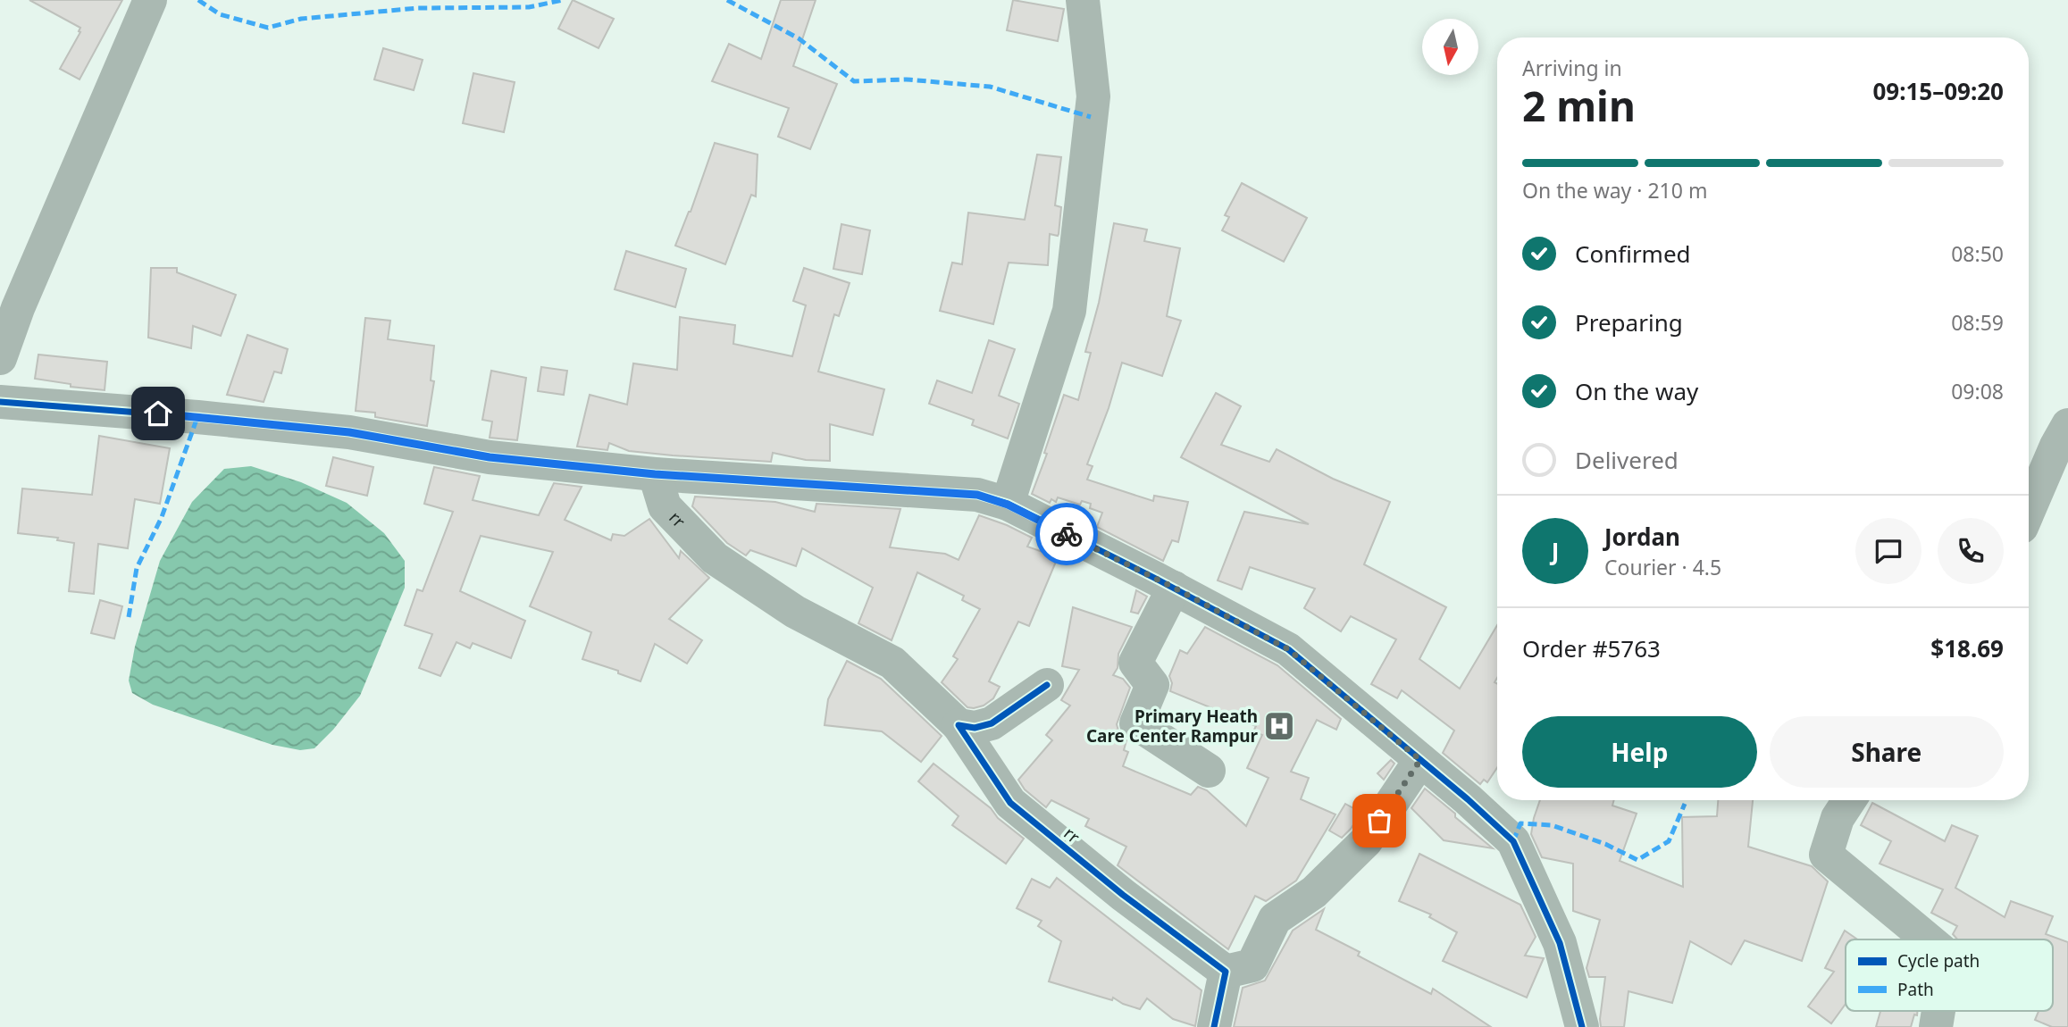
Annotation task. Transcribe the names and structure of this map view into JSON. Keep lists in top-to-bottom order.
{
  "streets": {
    "street": ["rr"]
  },
  "places": {
    "hospital": ["Primary Heath Care Center Rampur"]
  },
  "legend": ["Cycle path", "Path"],
  "north": "bottom",
  "page": {
    "heading": ["2 min", "Arriving in", "09:15–09:20"],
    "panel": [
      "Jordan",
      "Courier · 4.5",
      "Order #5763",
      "$18.69"
    ],
    "bar": "On the way · 210 m",
    "list": [
      ["Confirmed", "08:50"],
      ["Preparing", "08:59"],
      ["On the way", "09:08"],
      "Delivered"
    ],
    "round": "J",
    "buttons": ["Help", "Share"]
  }
}
